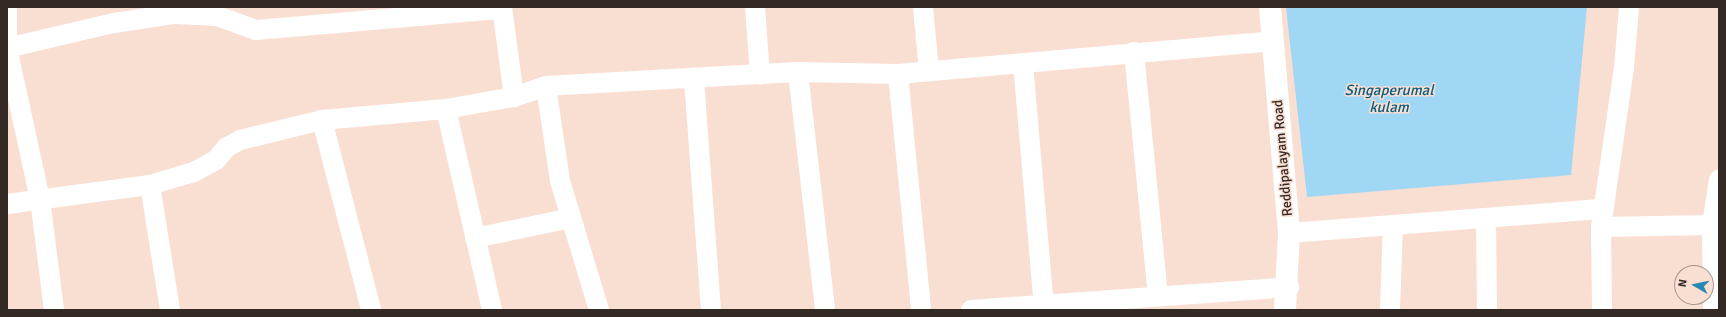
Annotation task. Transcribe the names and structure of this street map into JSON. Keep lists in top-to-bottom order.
{
  "streets": {
    "main road": ["Reddipalayam Road"]
  },
  "water": ["Singaperumal kulam"],
  "north": "left"
}
